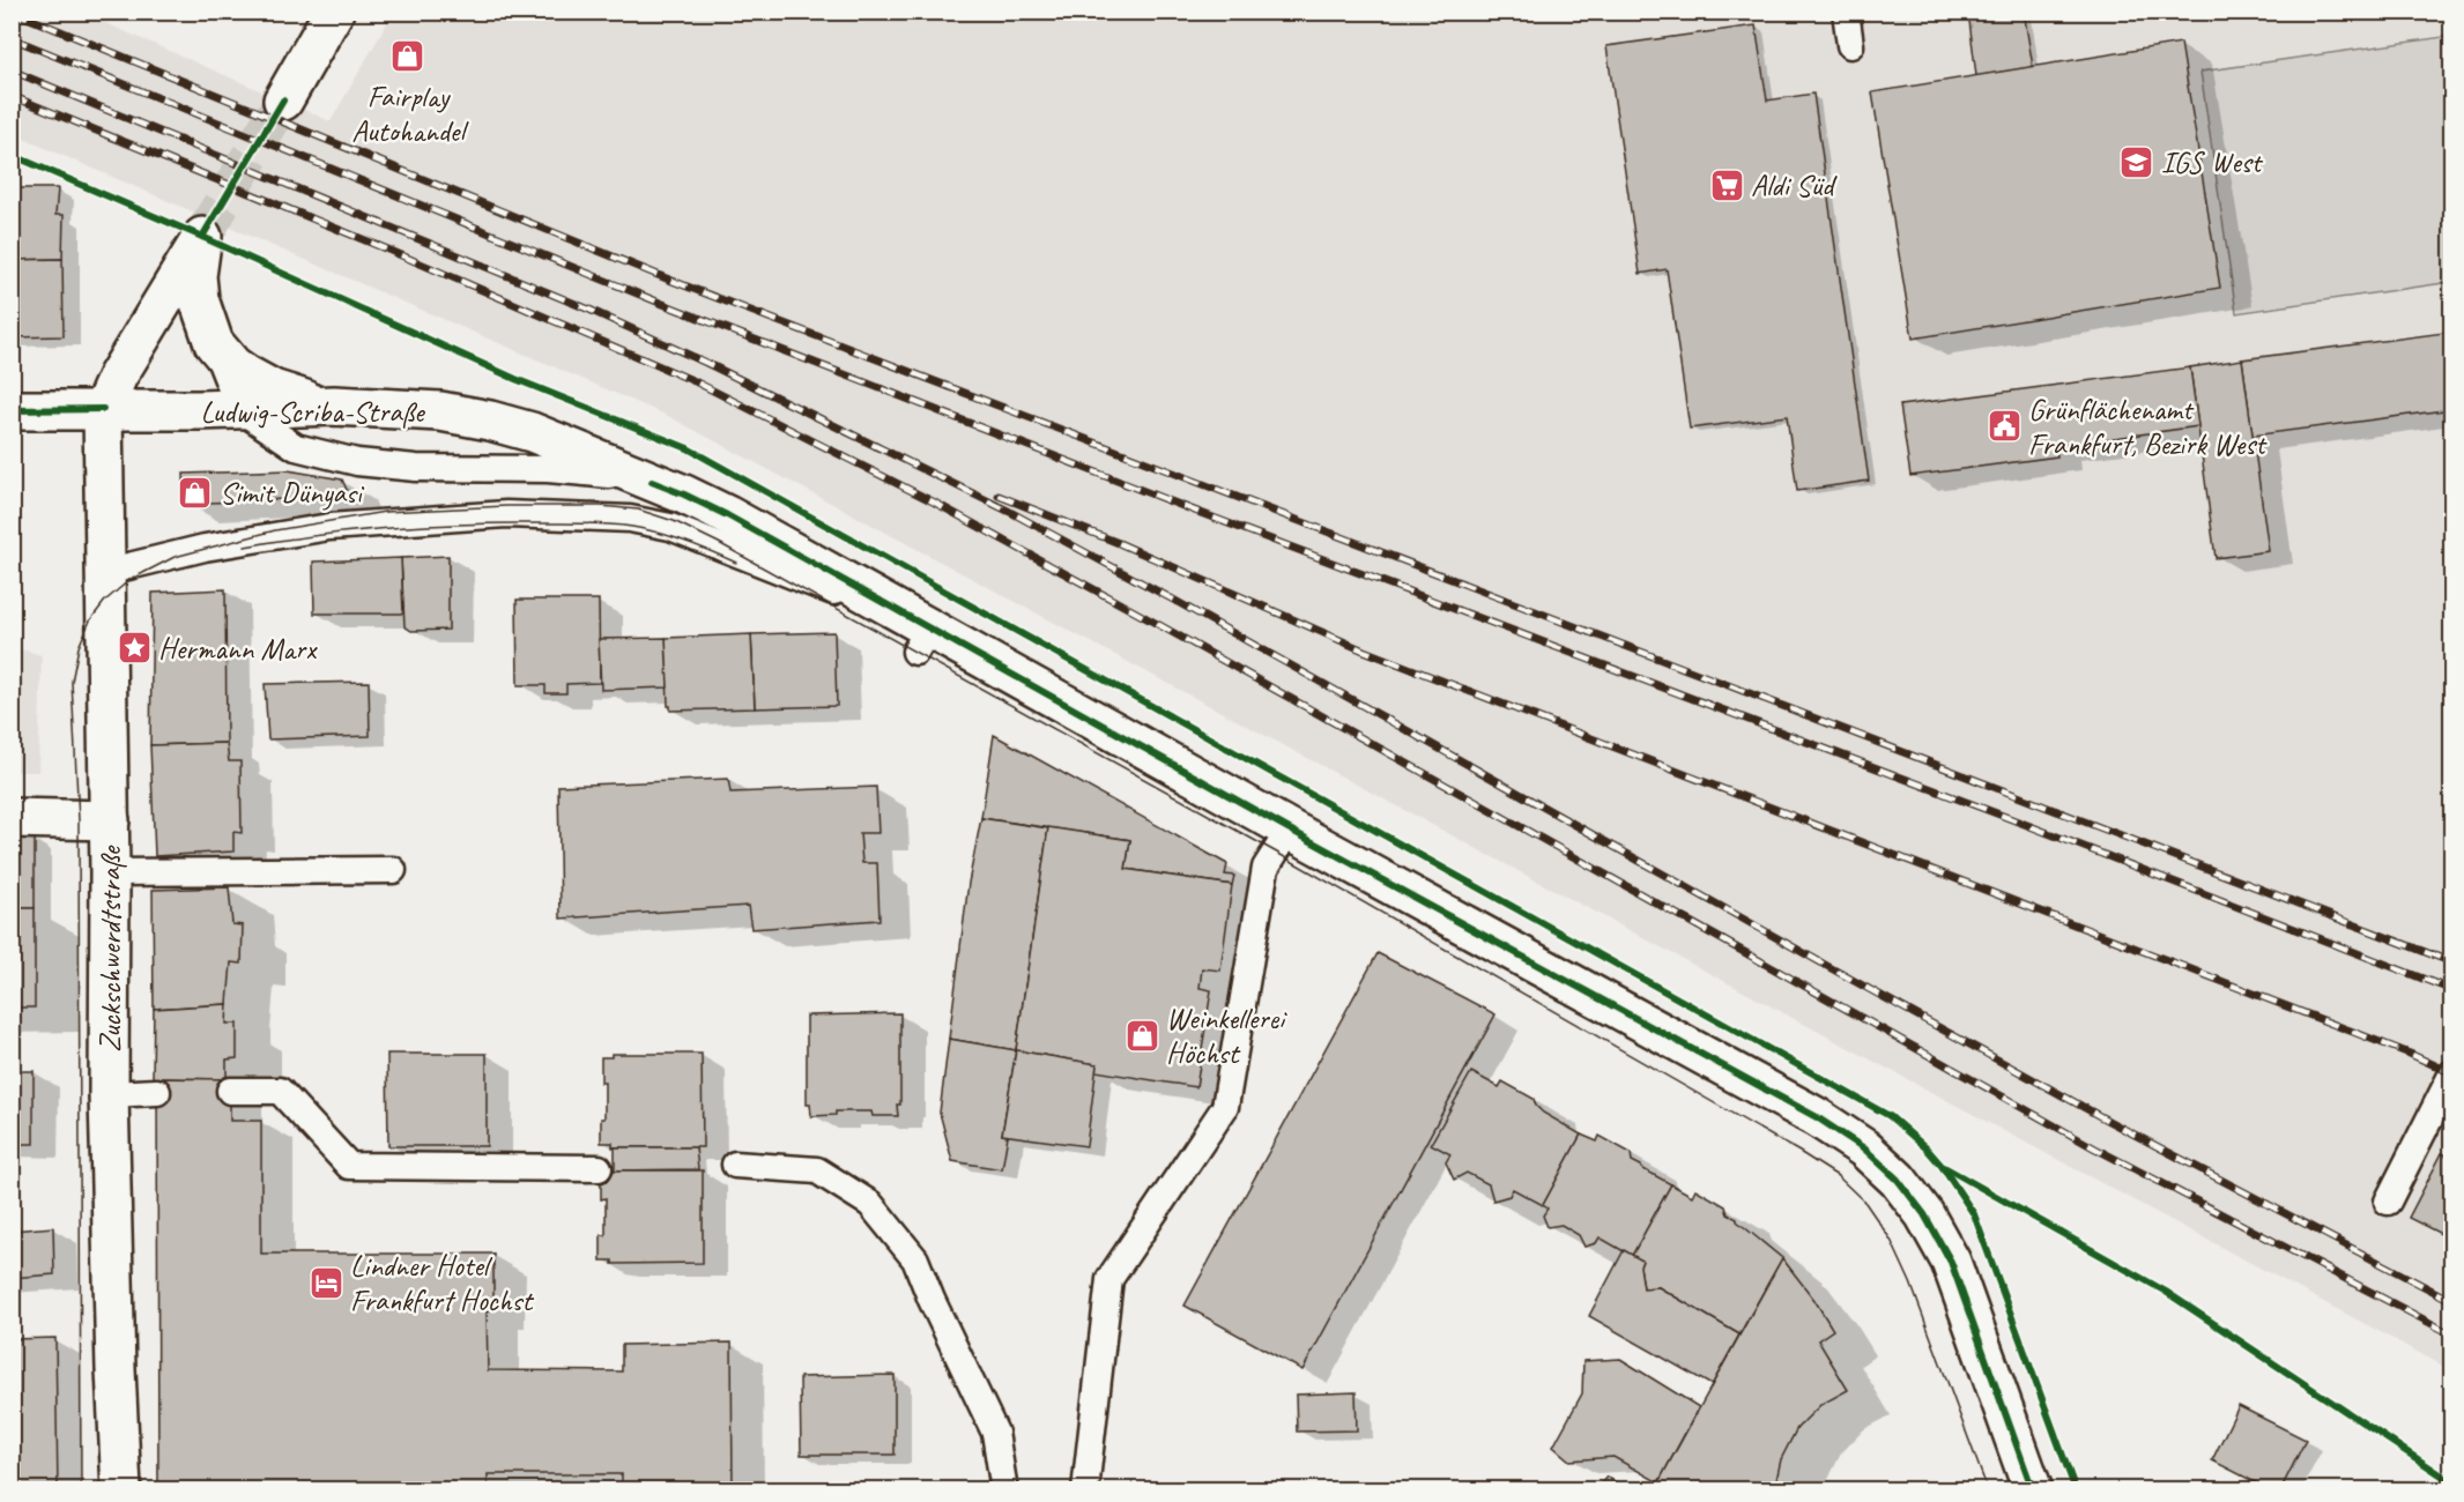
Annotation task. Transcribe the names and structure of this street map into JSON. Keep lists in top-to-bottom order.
{
  "streets": {
    "main road": ["Ludwig-Scriba-Straße", "Zuckschwerdtstraße"]
  },
  "crossings": [
    ["Ludwig-Scriba-Straße", "Zuckschwerdtstraße"]
  ],
  "places": {
    "shop": ["Fairplay Autohandel", "Simit Dünyasi", "Weinkellerei Höchst"],
    "school or university": ["IGS West"],
    "supermarket": ["Aldi Süd"],
    "public building": ["Grünflächenamt Frankfurt, Bezirk West"],
    "place": ["Hermann Marx"],
    "hotel": ["Lindner Hotel Frankfurt Hochst"]
  }
}
